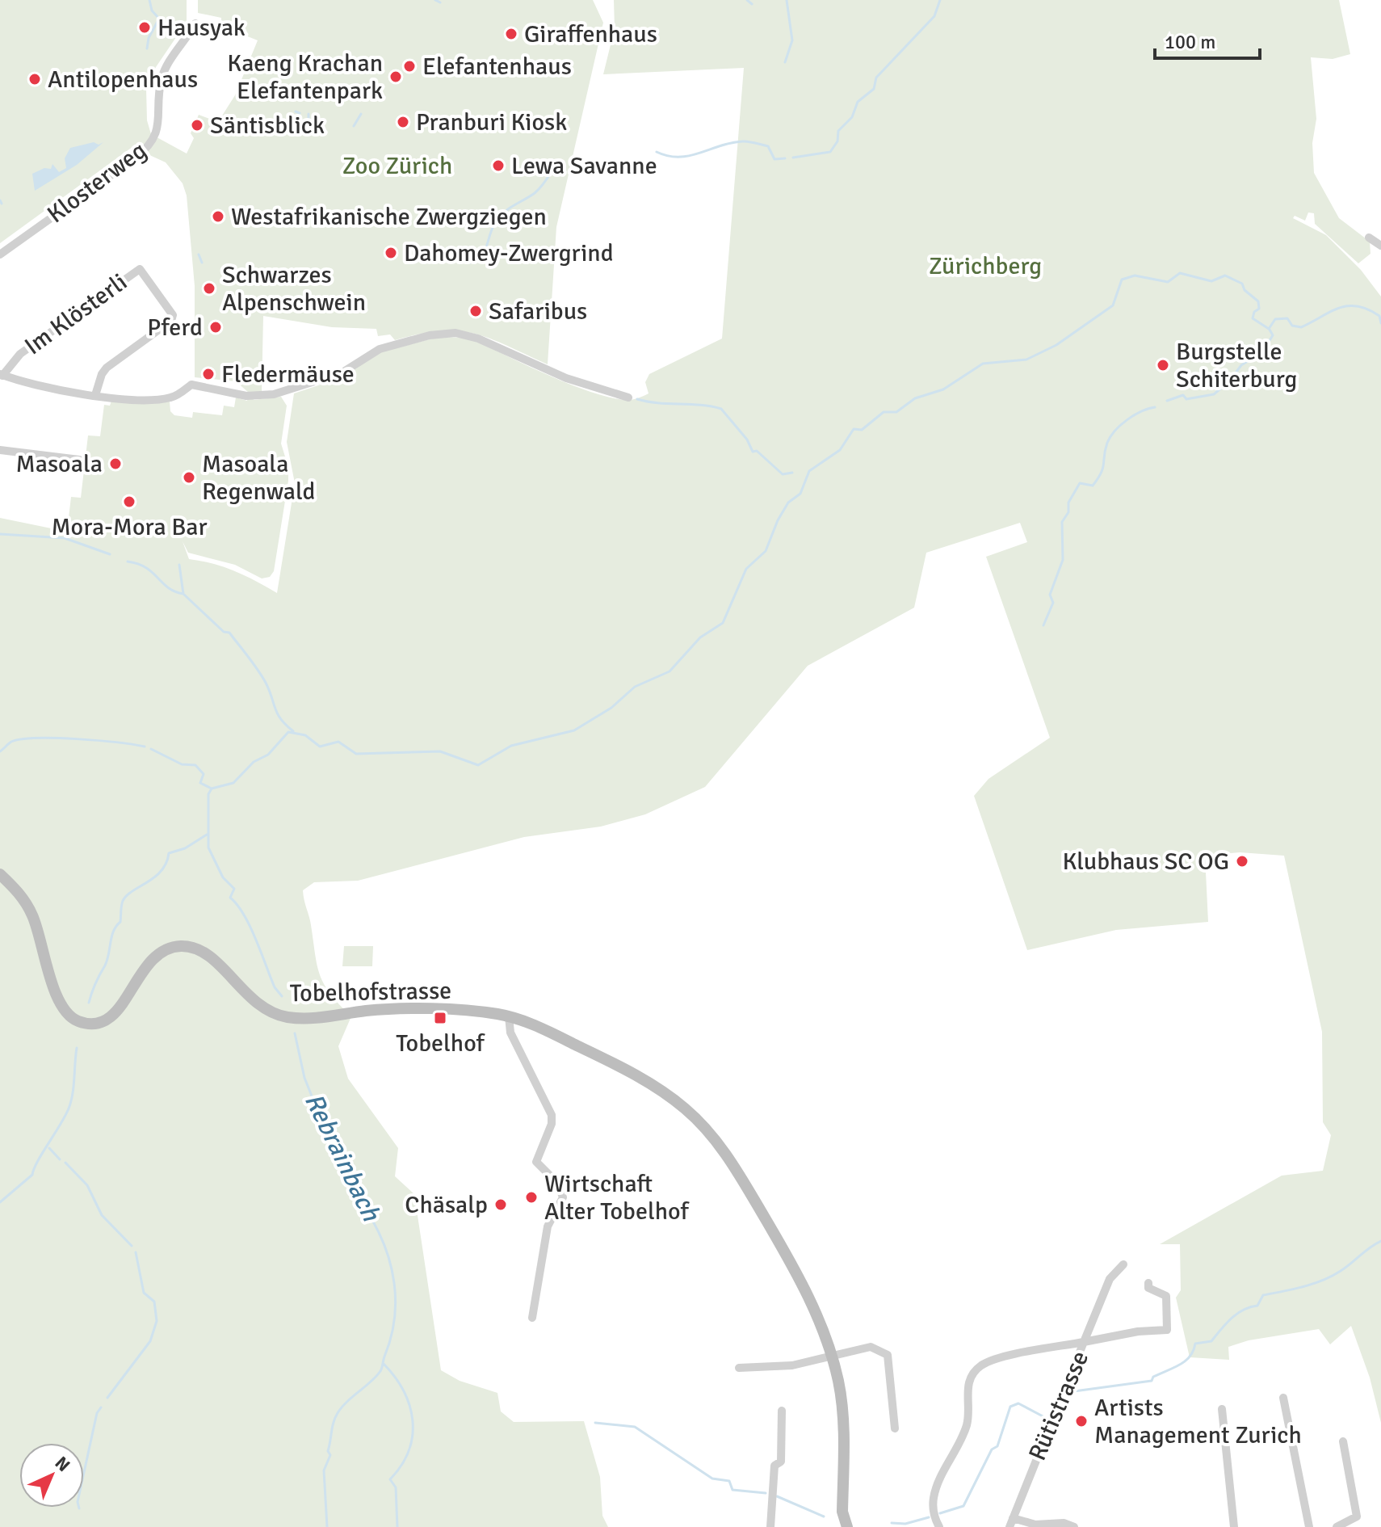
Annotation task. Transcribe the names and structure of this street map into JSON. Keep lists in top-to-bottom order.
{
  "streets": {
    "main road": ["Tobelhofstrasse"],
    "street": ["Klosterweg", "Im Klösterli", "Rütistrasse"]
  },
  "water": ["Rebrainbach"],
  "parks": ["Zoo Zürich", "Zürichberg"],
  "places": {
    "other": [
      "Hausyak",
      "Giraffenhaus",
      "Elefantenhaus",
      "Kaeng Krachan Elefantenpark",
      "Antilopenhaus",
      "Pranburi Kiosk",
      "Säntisblick",
      "Lewa Savanne",
      "Westafrikanische Zwergziegen",
      "Dahomey-Zwergrind",
      "Schwarzes Alpenschwein",
      "Safaribus",
      "Pferd",
      "Burgstelle Schiterburg",
      "Fledermäuse",
      "Masoala",
      "Masoala Regenwald",
      "Mora-Mora Bar",
      "Klubhaus SC OG",
      "Wirtschaft Alter Tobelhof",
      "Chäsalp",
      "Artists Management Zurich"
    ],
    "transit": ["Tobelhof"]
  },
  "scale_bar": "100 m",
  "north": "top right"
}
